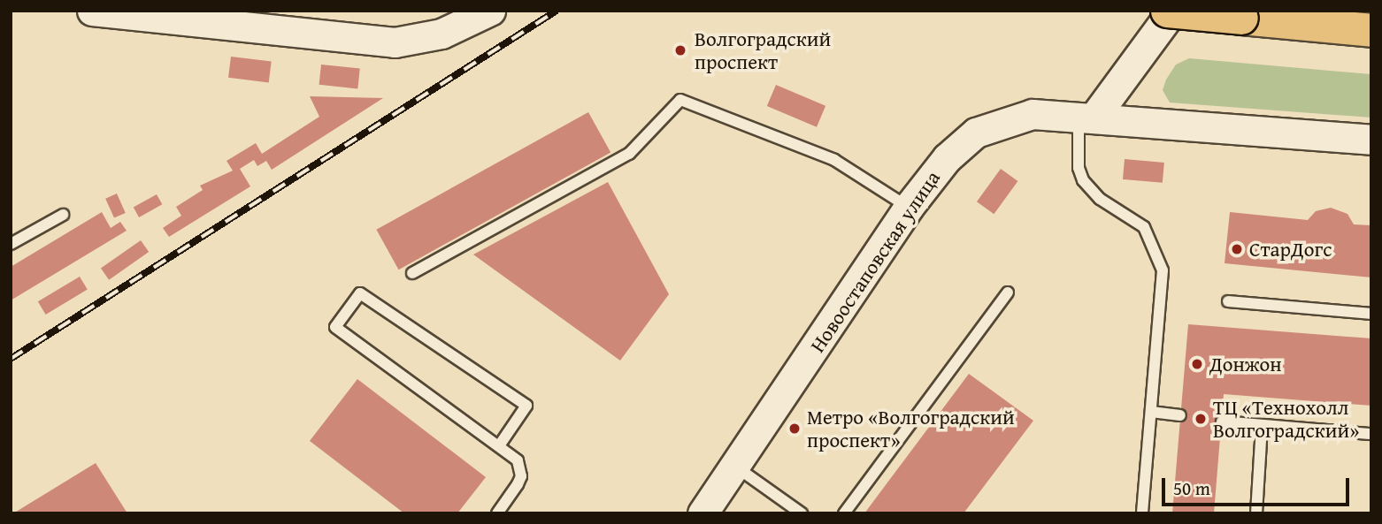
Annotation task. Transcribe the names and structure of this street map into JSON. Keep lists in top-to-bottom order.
{
  "streets": {
    "main road": ["Новоостаповская улица"]
  },
  "places": [
    "Волгоградский проспект",
    "СтарДогс",
    "Донжон",
    "ТЦ «Технохолл Волгоградский»",
    "Метро «Волгоградский проспект»"
  ],
  "scale_bar": "50 m"
}
